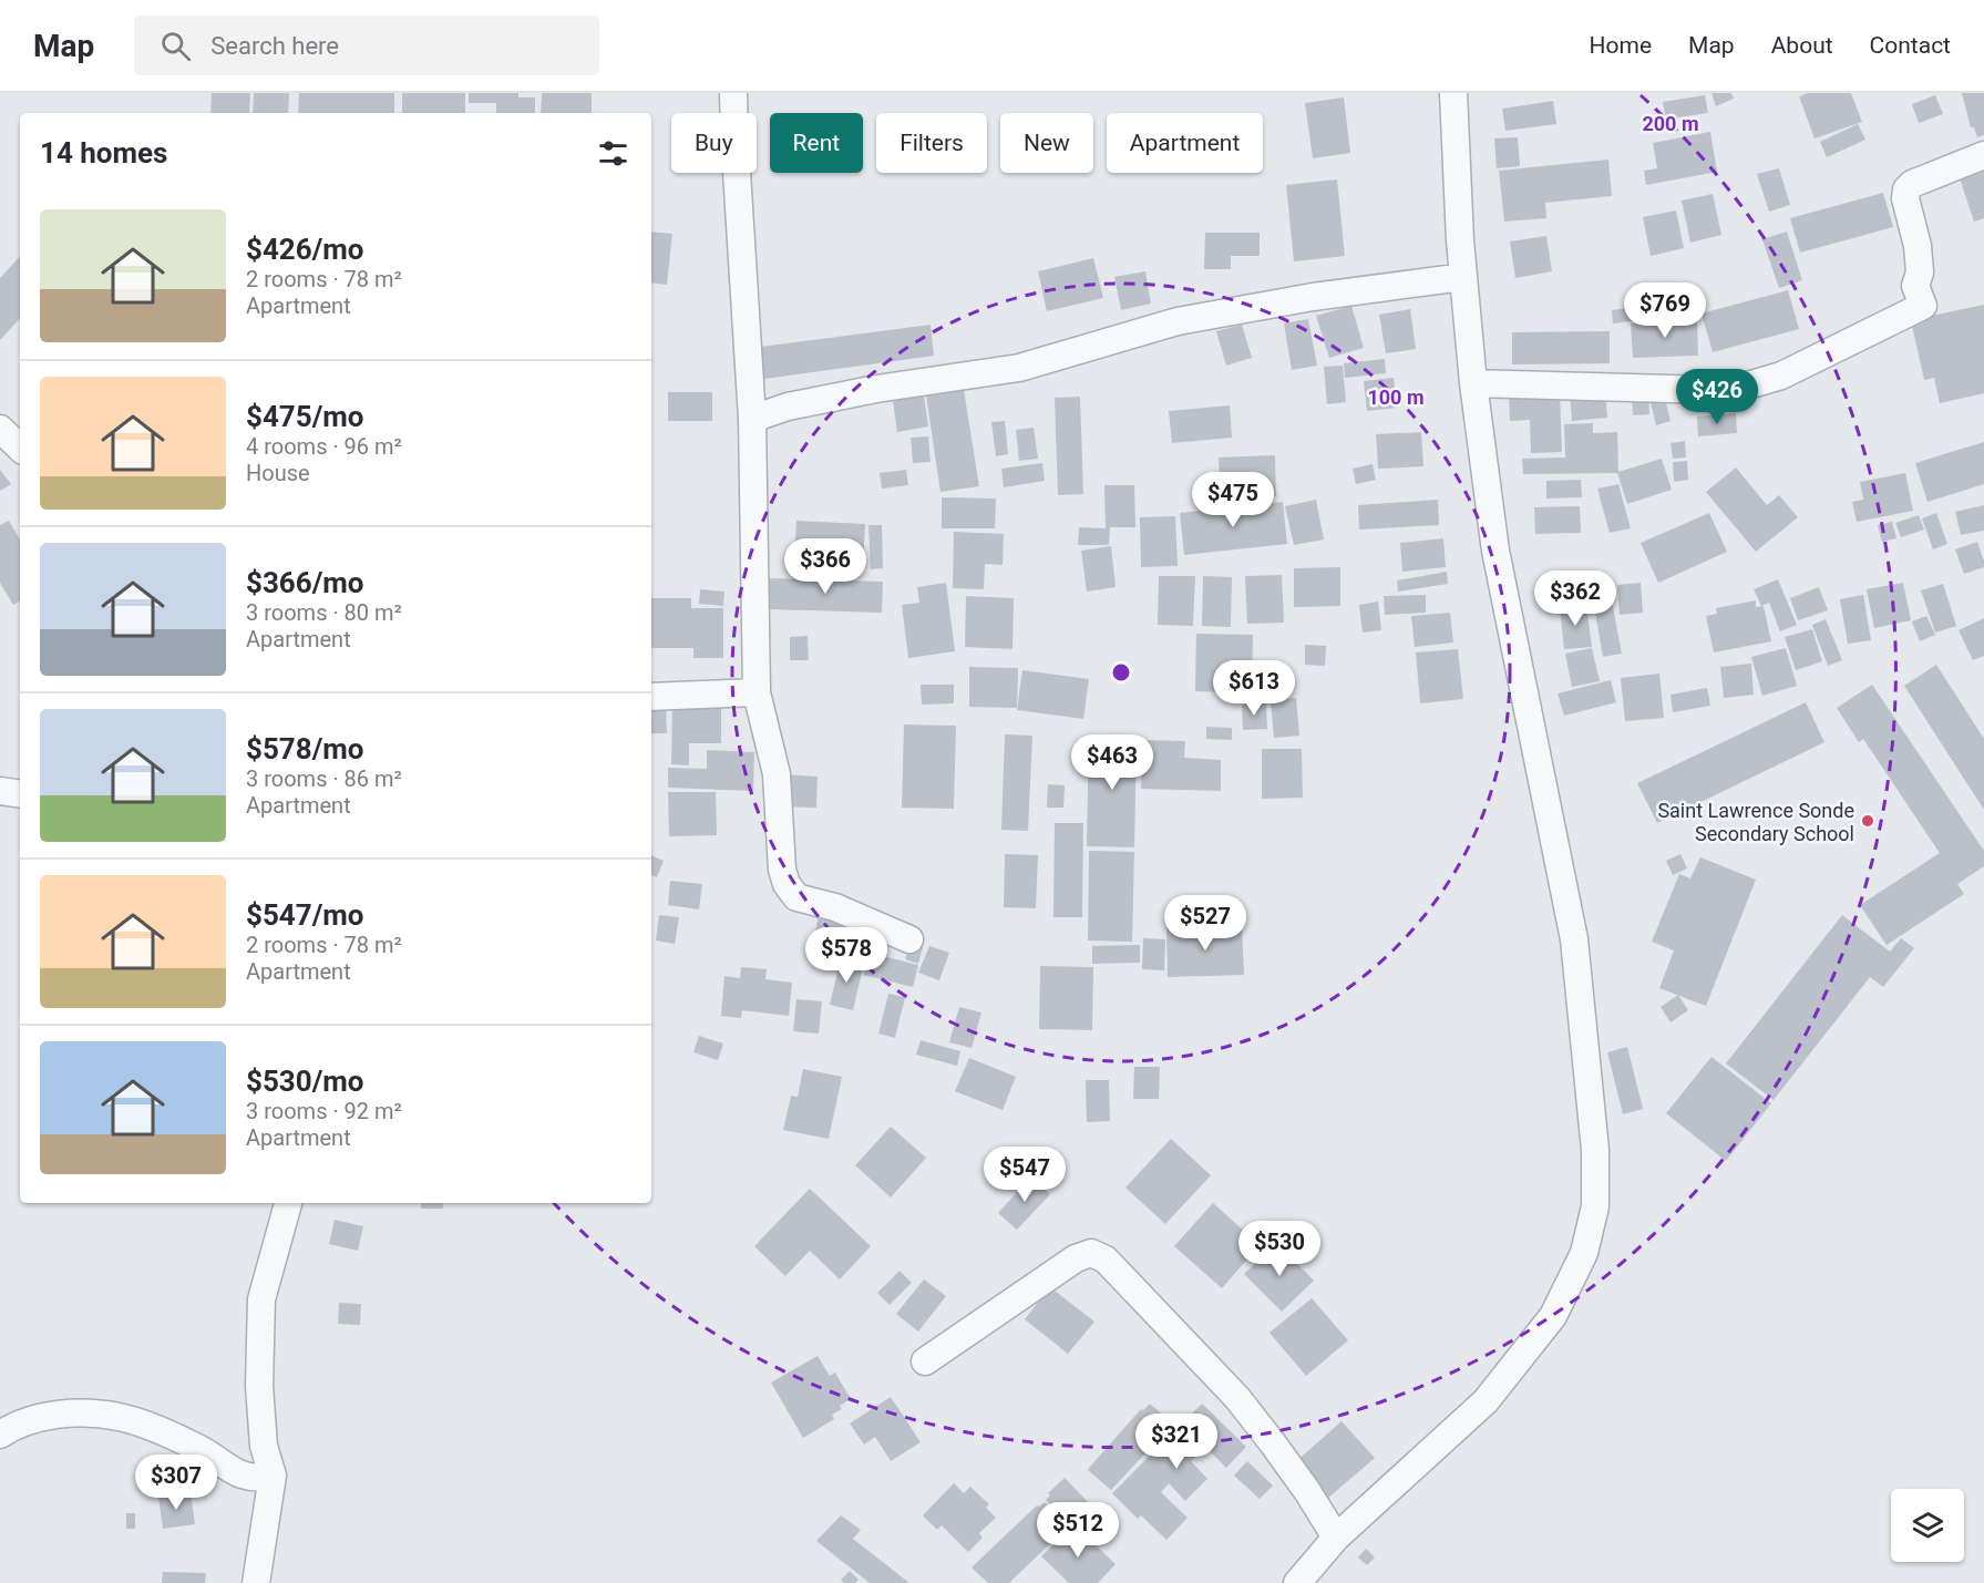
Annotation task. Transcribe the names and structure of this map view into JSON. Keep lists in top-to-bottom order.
{
  "places": ["Saint Lawrence Sonde Secondary School"],
  "page": {
    "header": "Map",
    "search": "Search here",
    "nav": [
      "Home",
      "Map",
      "About",
      "Contact"
    ],
    "chip": [
      "Buy",
      "Rent",
      "Filters",
      "New",
      "Apartment"
    ],
    "heading": "14 homes",
    "list": [
      {
        "name": "$426/mo",
        "note": "2 rooms · 78 m² · Apartment"
      },
      {
        "name": "$475/mo",
        "note": "4 rooms · 96 m² · House"
      },
      {
        "name": "$366/mo",
        "note": "3 rooms · 80 m² · Apartment"
      },
      {
        "name": "$578/mo",
        "note": "3 rooms · 86 m² · Apartment"
      },
      {
        "name": "$547/mo",
        "note": "2 rooms · 78 m² · Apartment"
      },
      {
        "name": "$530/mo",
        "note": "3 rooms · 92 m² · Apartment"
      }
    ],
    "price": [
      "$769",
      "$426",
      "$475",
      "$366",
      "$362",
      "$613",
      "$463",
      "$527",
      "$578",
      "$547",
      "$530",
      "$321",
      "$307",
      "$512"
    ]
  },
  "rings": ["200 m", "100 m"]
}
